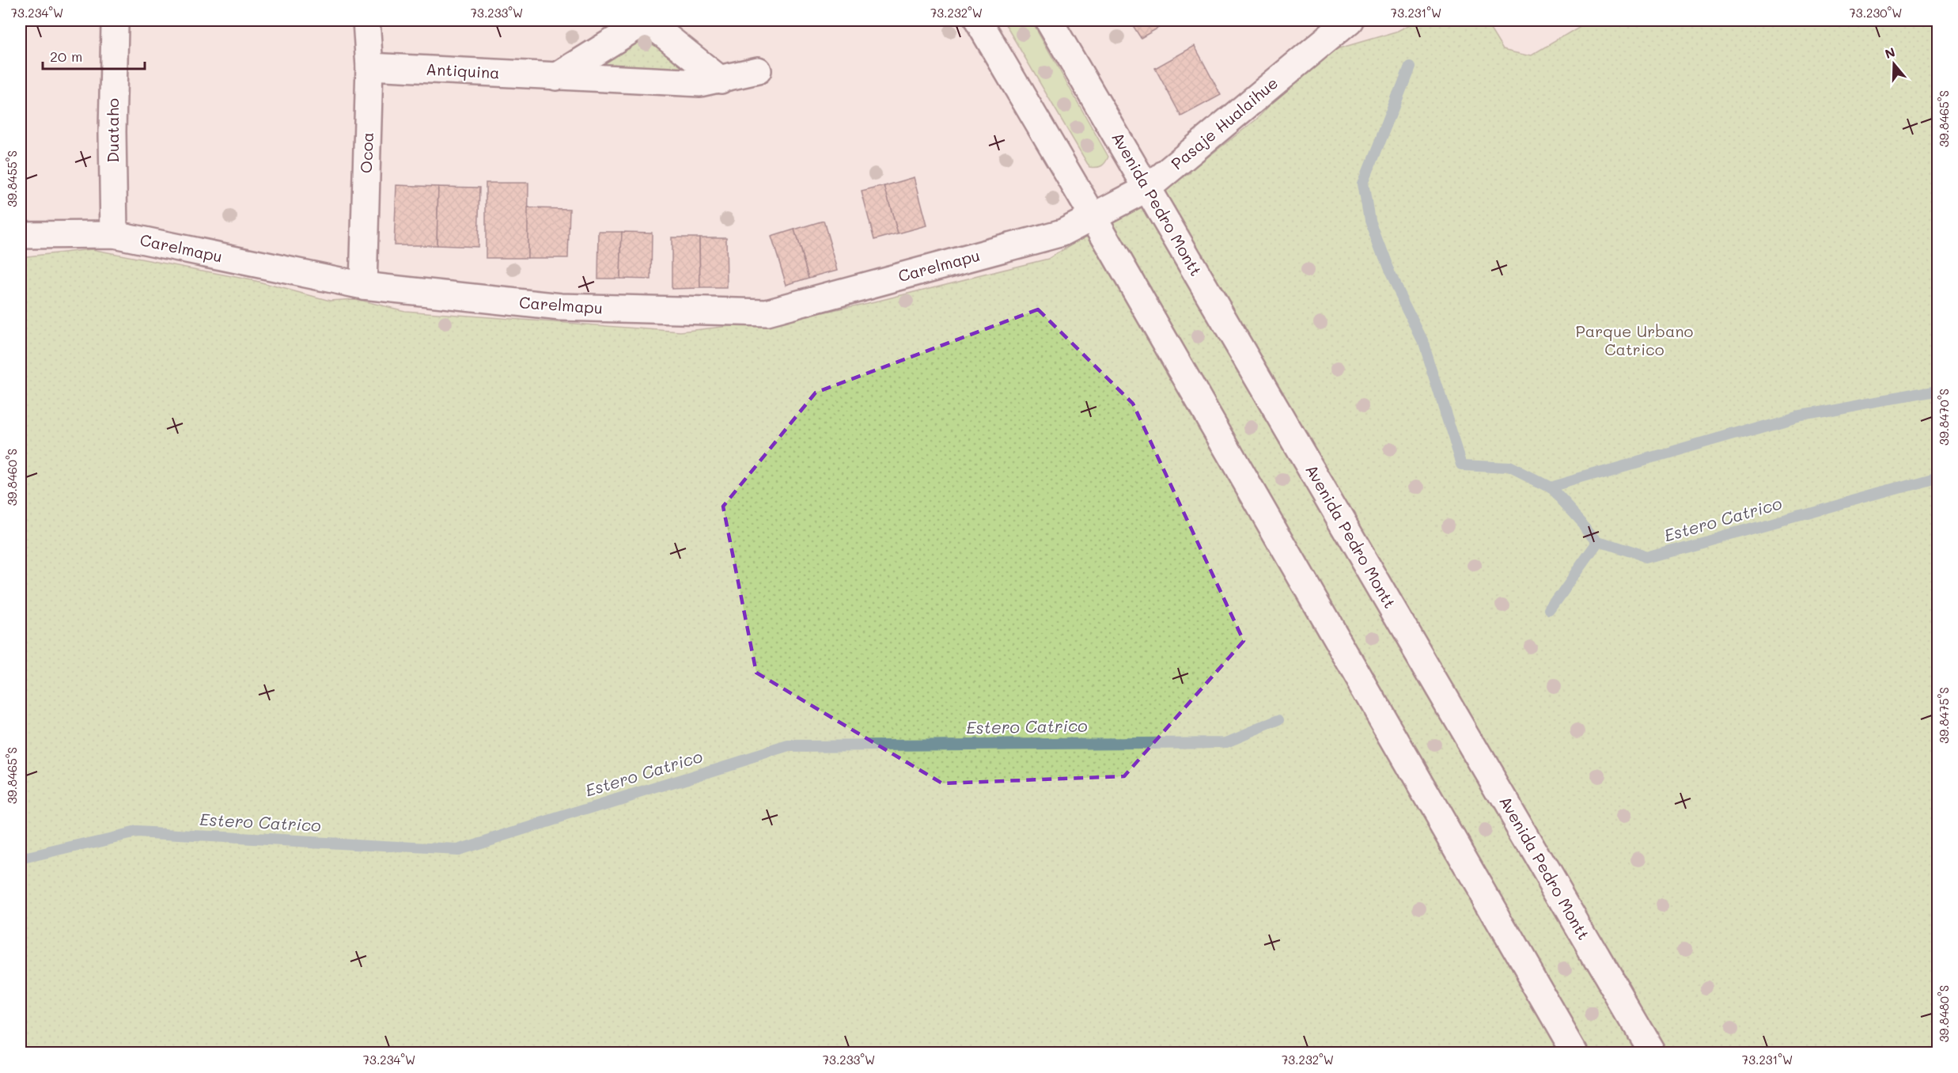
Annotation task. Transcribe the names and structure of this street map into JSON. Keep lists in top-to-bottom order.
{
  "streets": {
    "street": [
      "Antiquina",
      "Pasaje Hualaihue",
      "Duataho",
      "Ocoa",
      "Avenida Pedro Montt",
      "Carelmapu"
    ]
  },
  "crossings": [
    ["Antiquina", "Ocoa"],
    ["Pasaje Hualaihue", "Avenida Pedro Montt"],
    ["Pasaje Hualaihue", "Carelmapu"],
    ["Duataho", "Carelmapu"],
    ["Ocoa", "Carelmapu"]
  ],
  "water": ["Estero Catrico"],
  "parks": ["Parque Urbano Catrico"],
  "scale_bar": "20 m",
  "north": "top",
  "coordinates": [
    "73.234°W",
    "73.233°W",
    "73.232°W",
    "73.231°W",
    "73.230°W",
    "39.8465°S",
    "39.8455°S",
    "39.8470°S",
    "39.8460°S",
    "39.8475°S",
    "39.8480°S"
  ]
}
